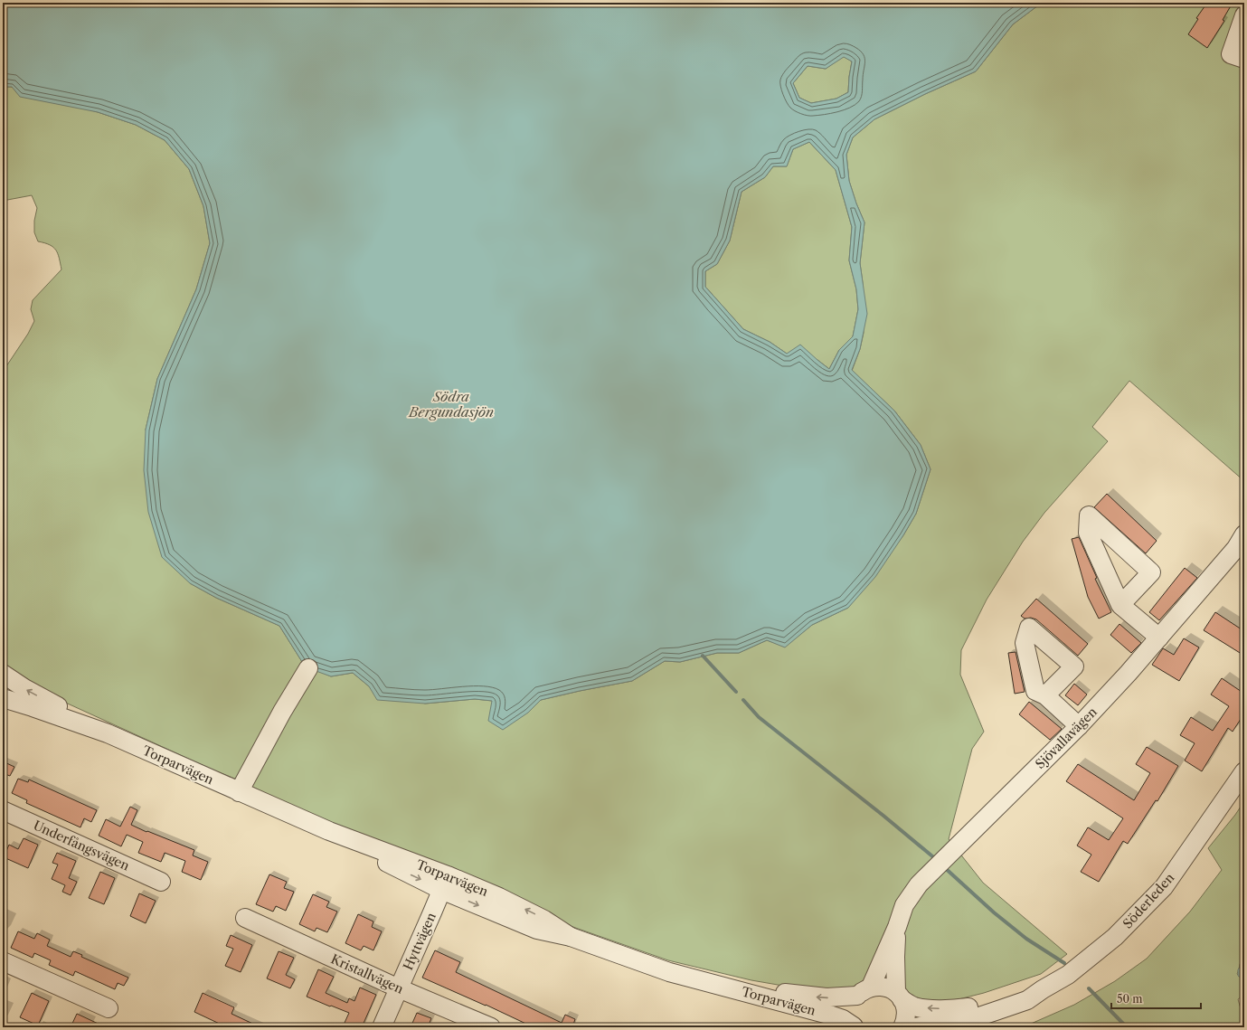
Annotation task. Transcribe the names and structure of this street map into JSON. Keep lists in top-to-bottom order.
{
  "streets": {
    "street": [
      "Sjövallavägen",
      "Torparvägen",
      "Underfångsvägen",
      "Söderleden",
      "Hyttvägen",
      "Kristallvägen"
    ]
  },
  "crossings": [
    ["Sjövallavägen", "Torparvägen"],
    ["Sjövallavägen", "Söderleden"],
    ["Torparvägen", "Söderleden"],
    ["Torparvägen", "Hyttvägen"],
    ["Hyttvägen", "Kristallvägen"]
  ],
  "water": ["Södra Bergundasjön"],
  "scale_bar": "50 m"
}
